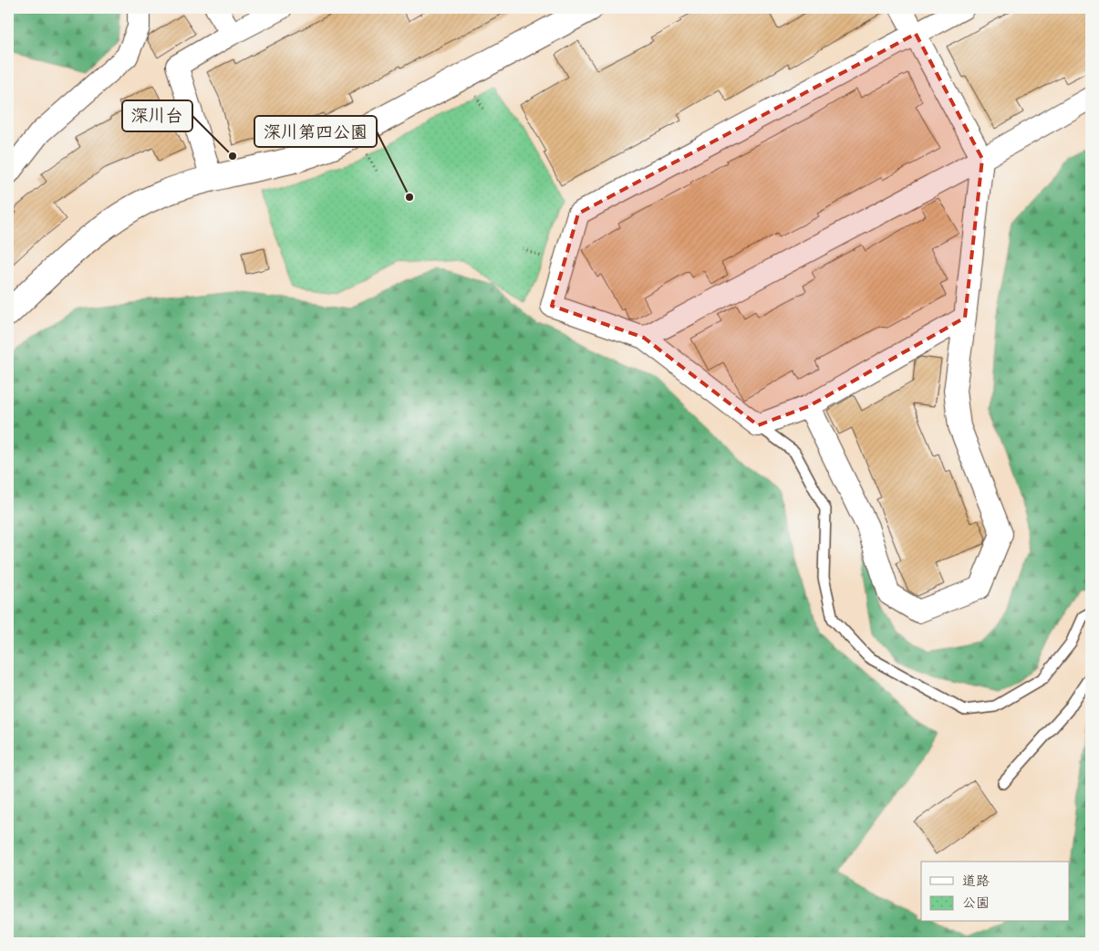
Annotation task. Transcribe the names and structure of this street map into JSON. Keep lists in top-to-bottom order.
{
  "places": ["深川台", "深川第四公園"],
  "legend": ["道路", "公園"]
}
